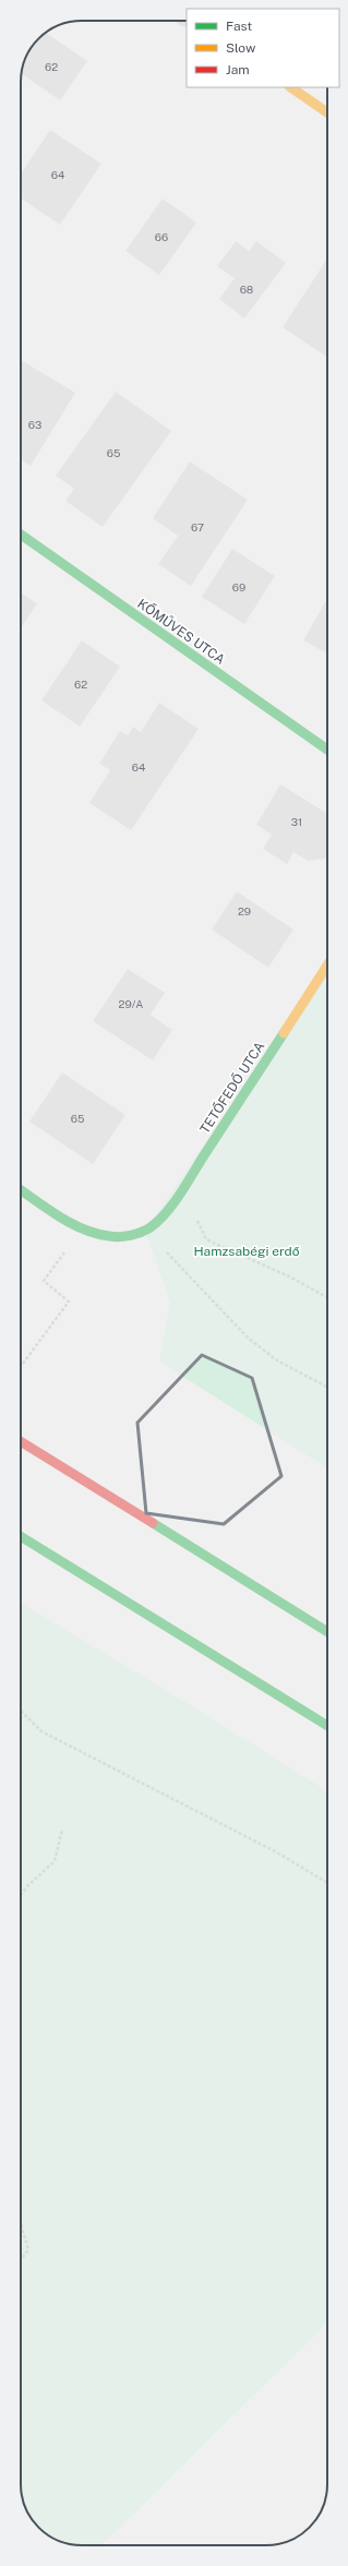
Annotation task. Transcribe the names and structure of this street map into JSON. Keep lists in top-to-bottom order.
{
  "streets": {
    "main road": ["KŐMŰVES UTCA", "TETŐFEDŐ UTCA"]
  },
  "parks": ["Hamzsabégi erdő"],
  "house_numbers": [
    "62",
    "64",
    "66",
    "68",
    "63",
    "65",
    "67",
    "69",
    "62",
    "64",
    "31",
    "29",
    "29/A",
    "65"
  ],
  "legend": ["Fast", "Slow", "Jam"]
}
